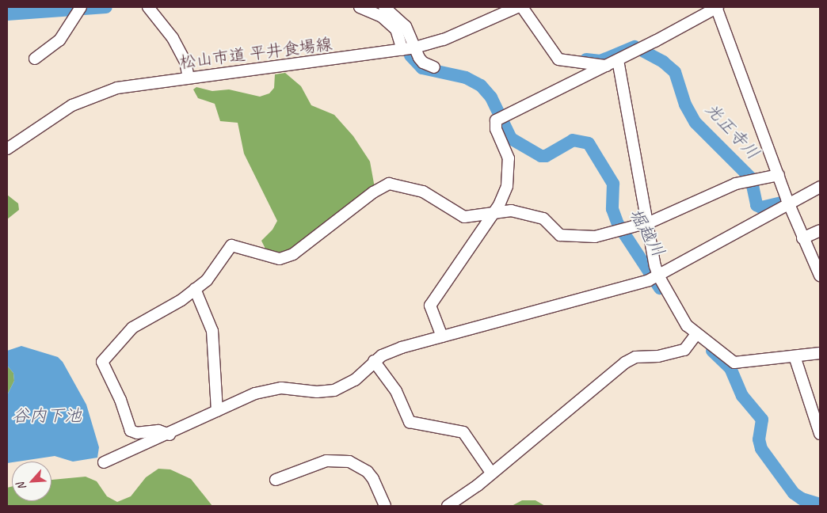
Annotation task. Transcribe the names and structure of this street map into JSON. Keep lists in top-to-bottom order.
{
  "streets": {
    "street": ["松山市道 平井食場線"]
  },
  "water": ["光正寺川", "堀越川", "谷内下池"],
  "north": "bottom left"
}
